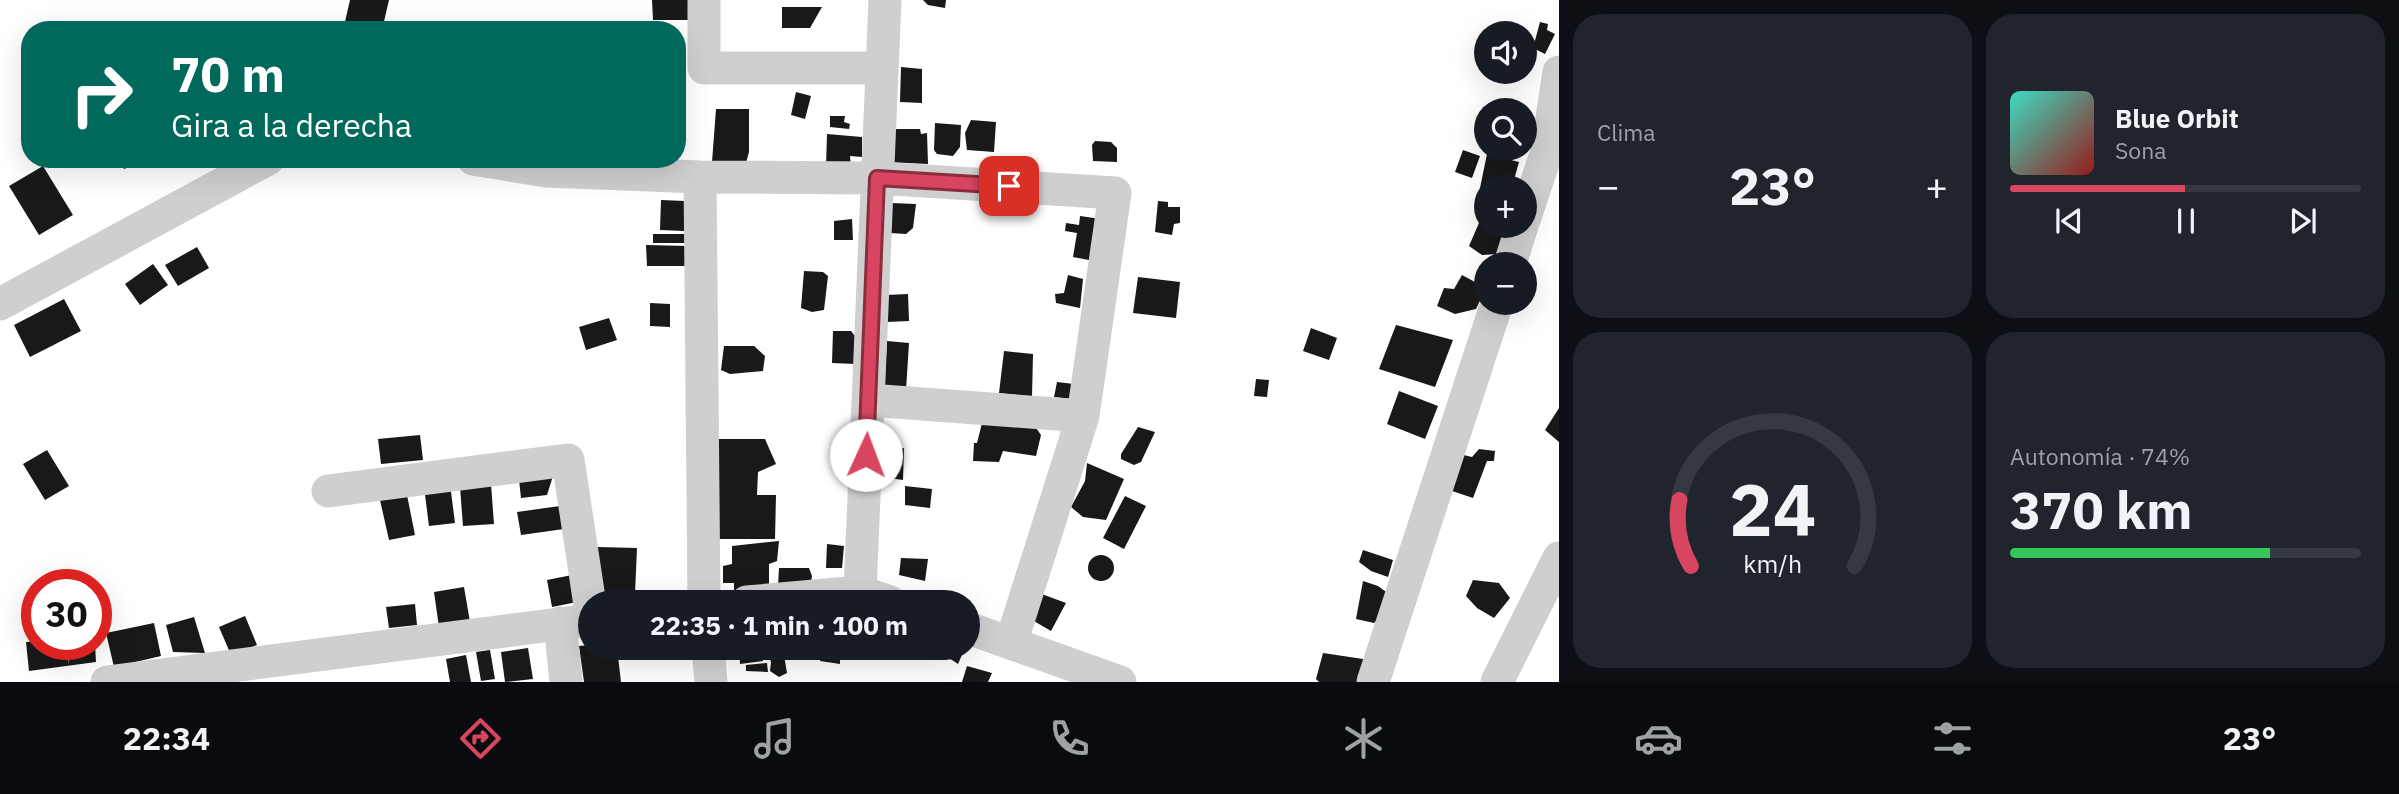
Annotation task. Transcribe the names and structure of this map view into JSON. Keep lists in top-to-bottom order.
{
  "page": {
    "tile": [
      "Clima",
      ["Autonomía · 74%", "370 km"]
    ],
    "map_buttons": ["+", "−"],
    "turn": ["70 m", "Gira a la derecha"],
    "song": ["Blue Orbit", "Sona"],
    "heat": ["−", "23°", "+"],
    "limit": "30",
    "trip": "22:35 · 1 min · 100 m",
    "tabs": ["22:34", "23°"],
    "gauge": ["24", "km/h"]
  }
}
